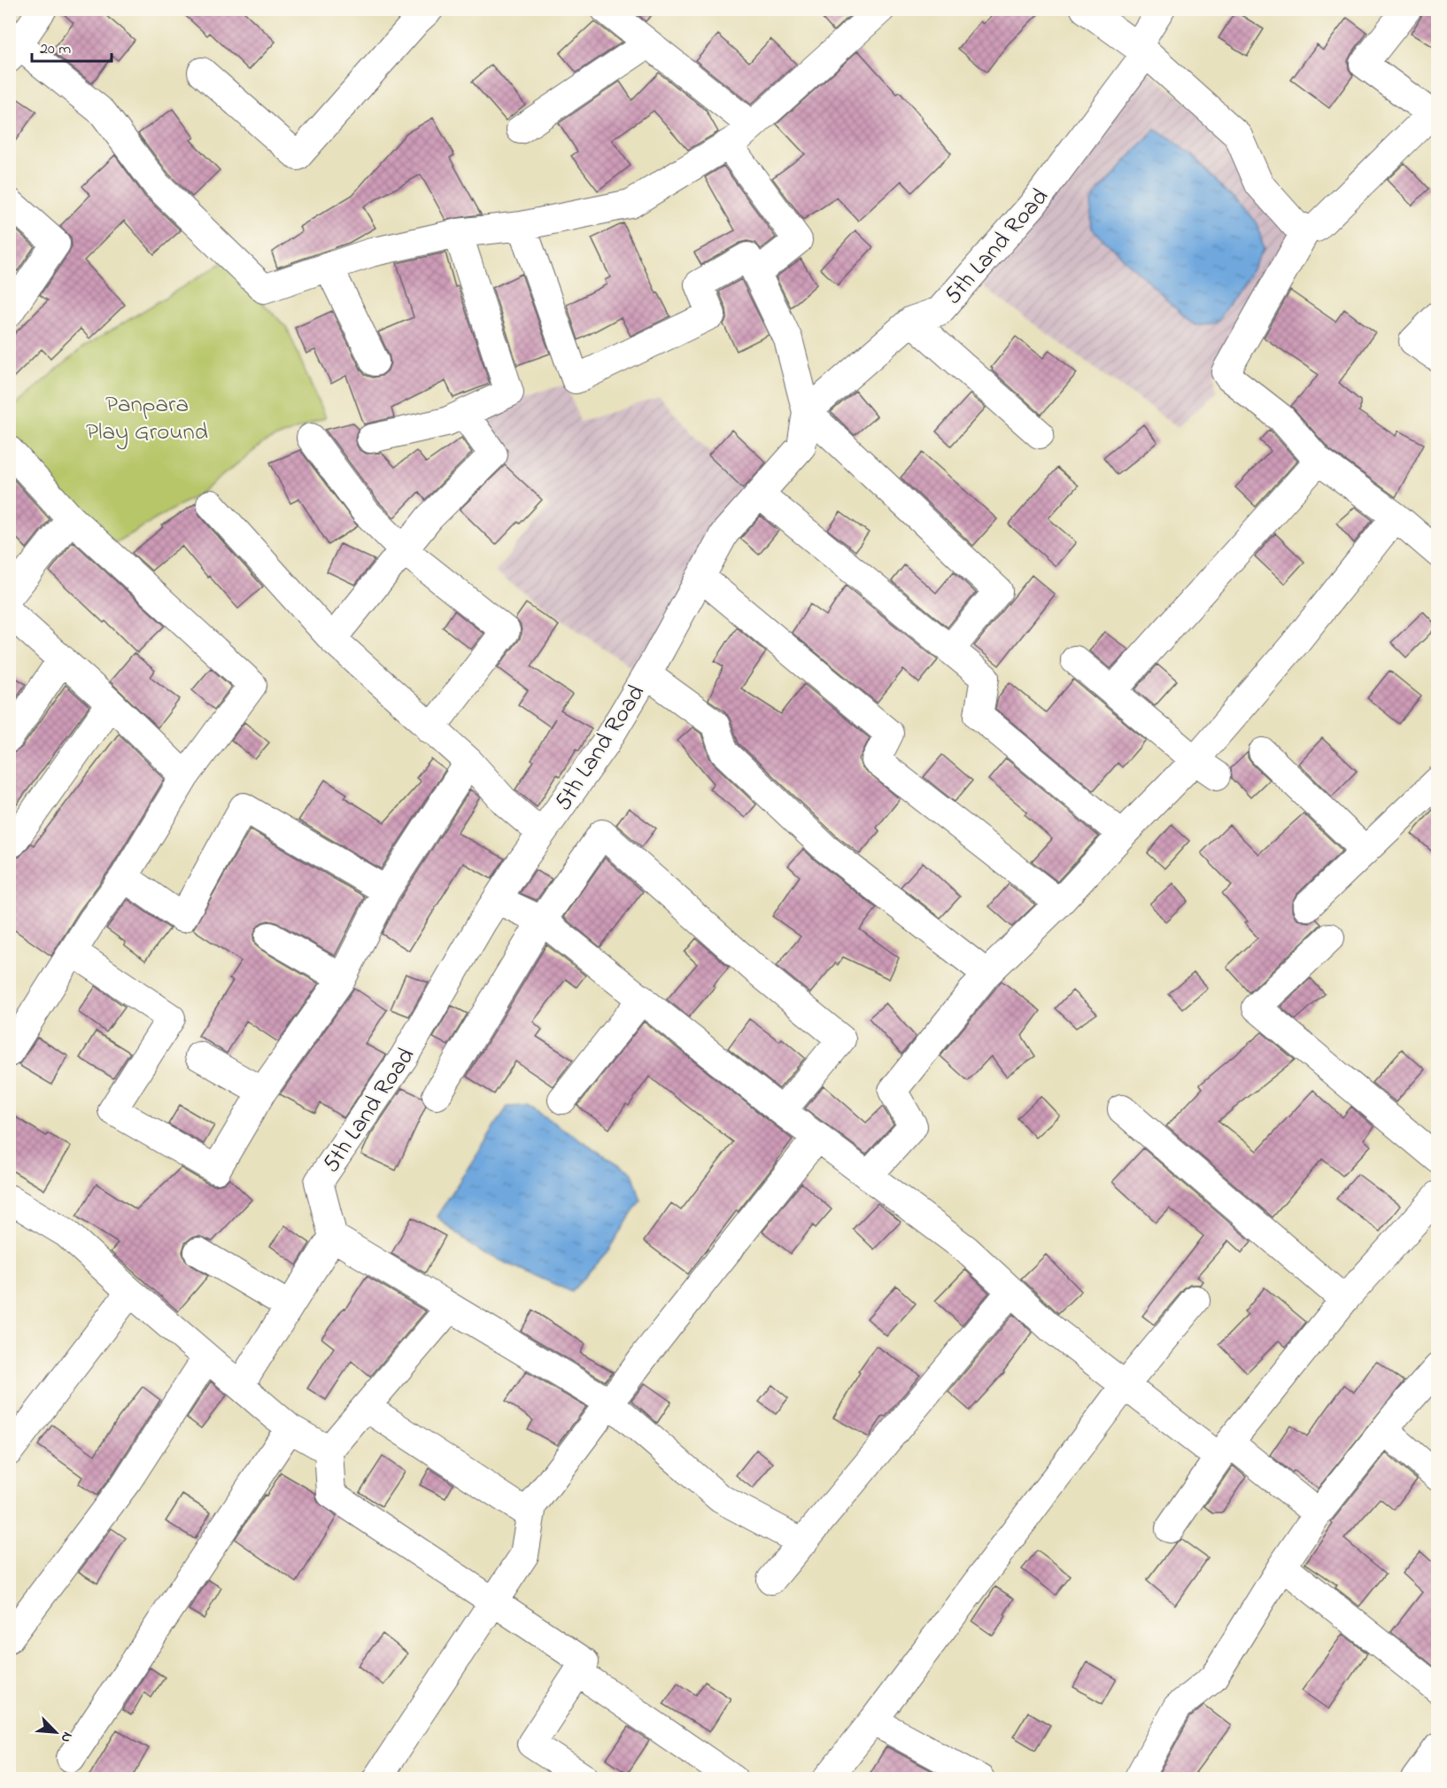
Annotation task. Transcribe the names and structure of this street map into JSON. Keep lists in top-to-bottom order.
{
  "streets": {
    "street": ["5th Land Road"]
  },
  "parks": ["Panpara Play Ground"],
  "scale_bar": "20 m",
  "north": "bottom right"
}
